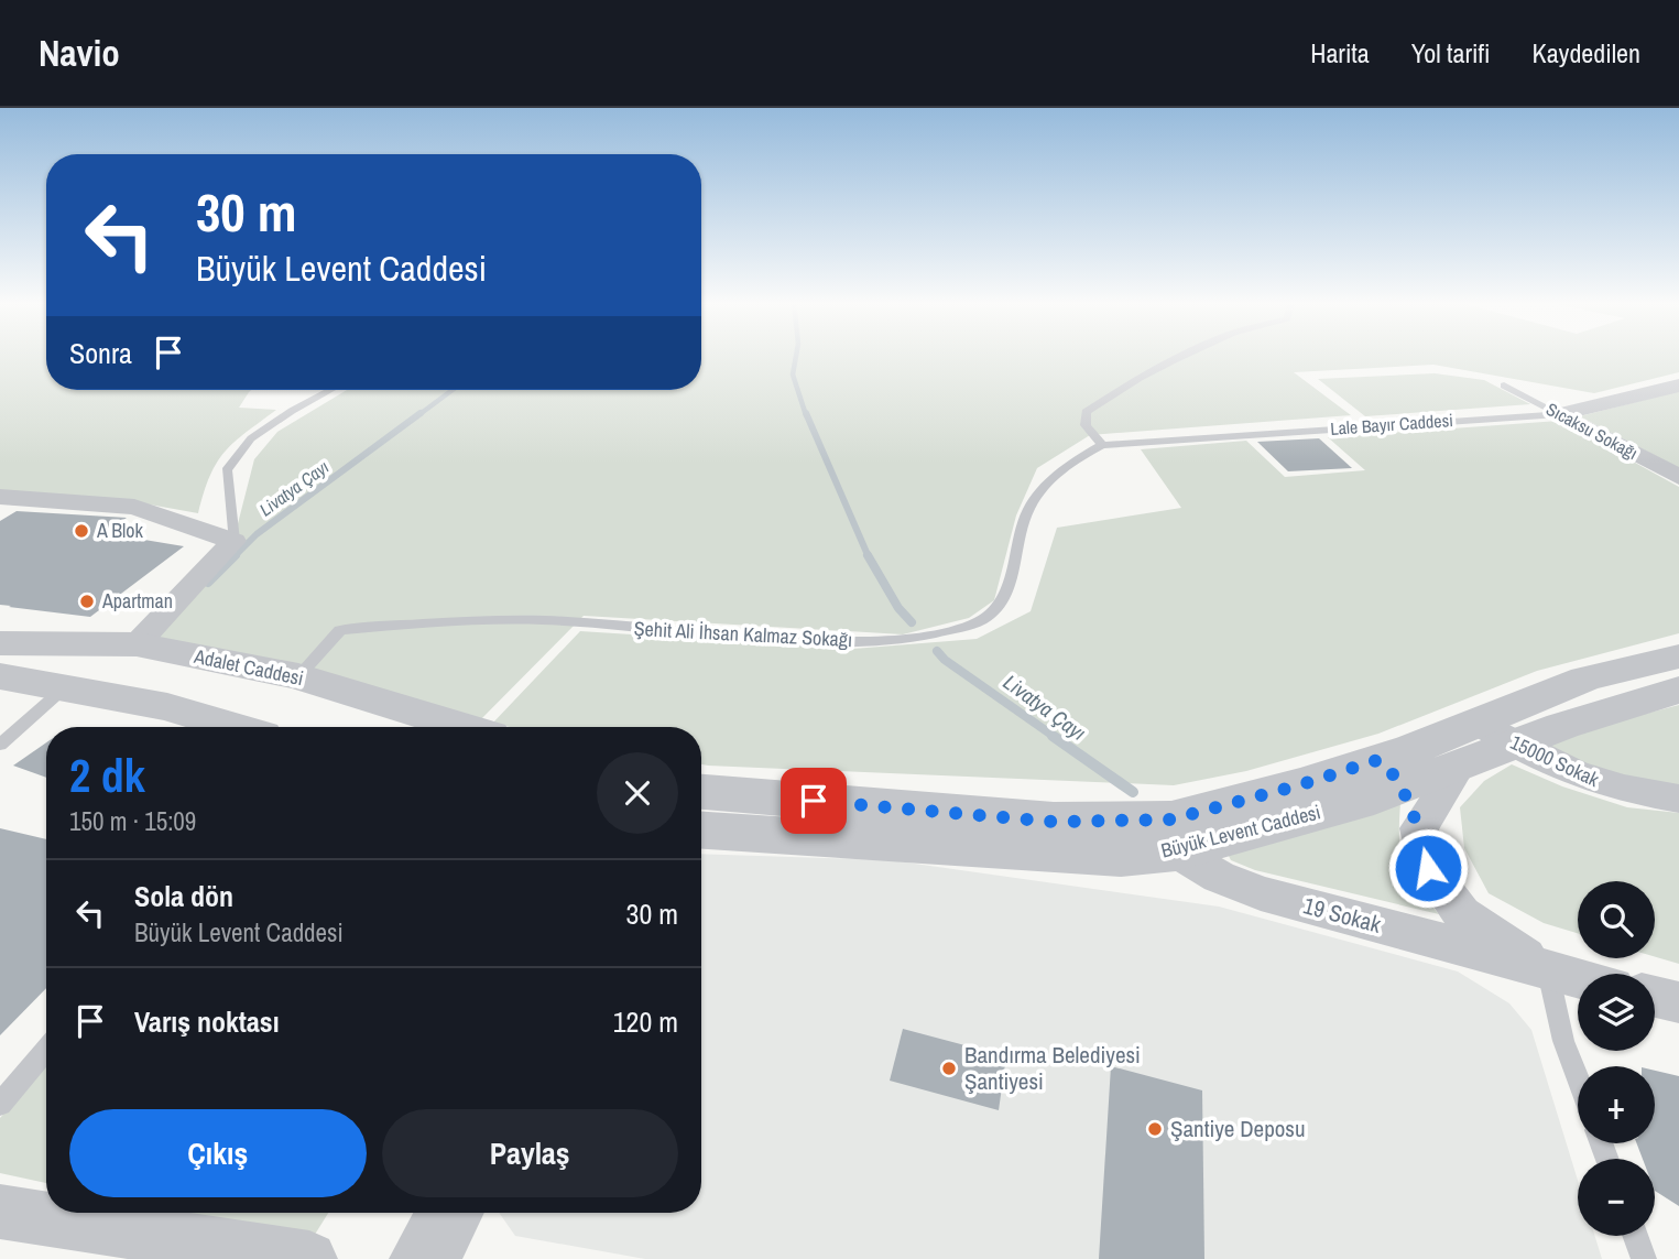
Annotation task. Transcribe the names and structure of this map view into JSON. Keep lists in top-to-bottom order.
{
  "streets": {
    "street": [
      "Lale Bayır Caddesi",
      "Sıcaksu Sokağı",
      "Adalet Caddesi",
      "15000 Sokak",
      "Büyük Levent Caddesi",
      "19 Sokak"
    ],
    "lane": ["Şehit Ali İhsan Kalmaz Sokağı"]
  },
  "crossings": [
    ["Lale Bayır Caddesi", "Sıcaksu Sokağı"],
    ["Lale Bayır Caddesi", "Şehit Ali İhsan Kalmaz Sokağı"],
    ["Şehit Ali İhsan Kalmaz Sokağı", "Adalet Caddesi"],
    ["15000 Sokak", "Büyük Levent Caddesi"],
    ["Büyük Levent Caddesi", "19 Sokak"]
  ],
  "water": ["Livatya Çayı"],
  "places": [
    "A Blok",
    "Apartman",
    "Bandırma Belediyesi Şantiyesi",
    "Şantiye Deposu"
  ],
  "page": {
    "header": "Navio",
    "nav": ["Harita", "Yol tarifi", "Kaydedilen"],
    "turn": ["30 m", "Büyük Levent Caddesi"],
    "then": "Sonra",
    "heading": ["2 dk", "150 m · 15:09"],
    "list": [
      {
        "name": "Sola dön",
        "note": "Büyük Levent Caddesi",
        "value": "30 m"
      },
      {
        "name": "Varış noktası",
        "value": "120 m"
      }
    ],
    "map_buttons": ["+", "−"],
    "buttons": ["Çıkış", "Paylaş"]
  }
}
